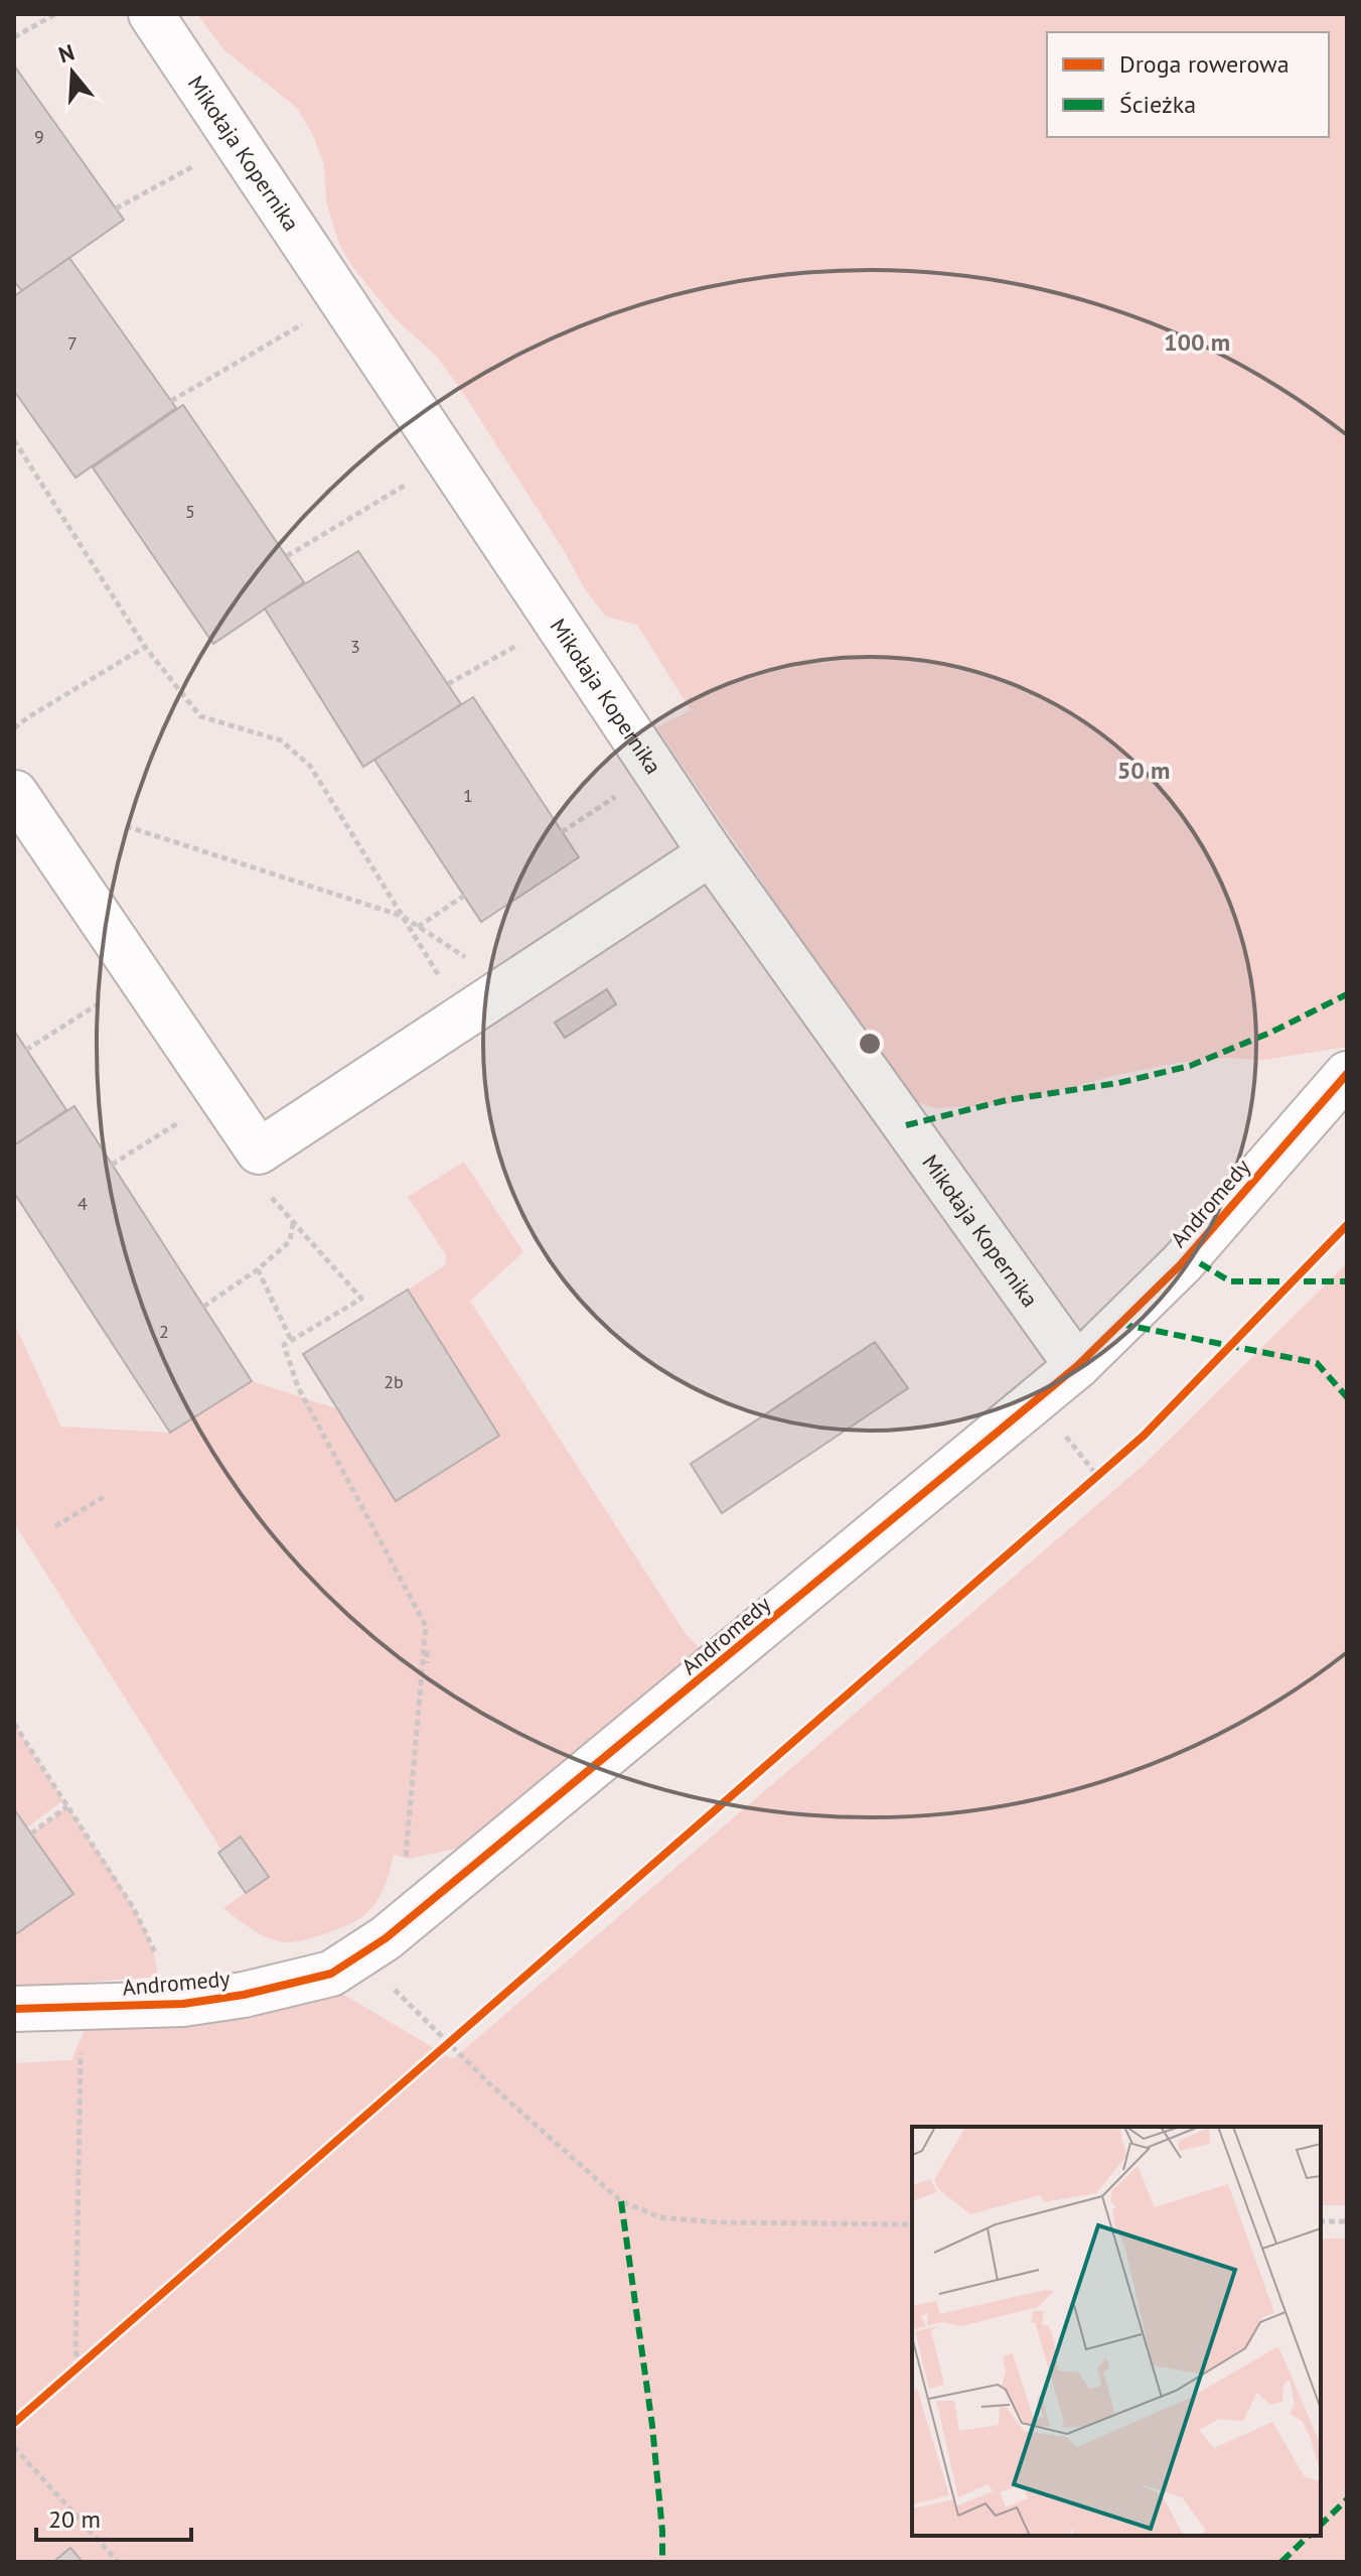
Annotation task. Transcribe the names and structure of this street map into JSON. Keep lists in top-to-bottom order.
{
  "streets": {
    "street": ["Mikołaja Kopernika", "Andromedy"]
  },
  "crossings": [
    ["Mikołaja Kopernika", "Andromedy"]
  ],
  "house_numbers": [
    "9",
    "7",
    "5",
    "3",
    "1",
    "4",
    "2",
    "2b"
  ],
  "legend": ["Droga rowerowa", "Ścieżka"],
  "scale_bar": "20 m",
  "north": "top",
  "rings": ["100 m", "50 m"]
}
